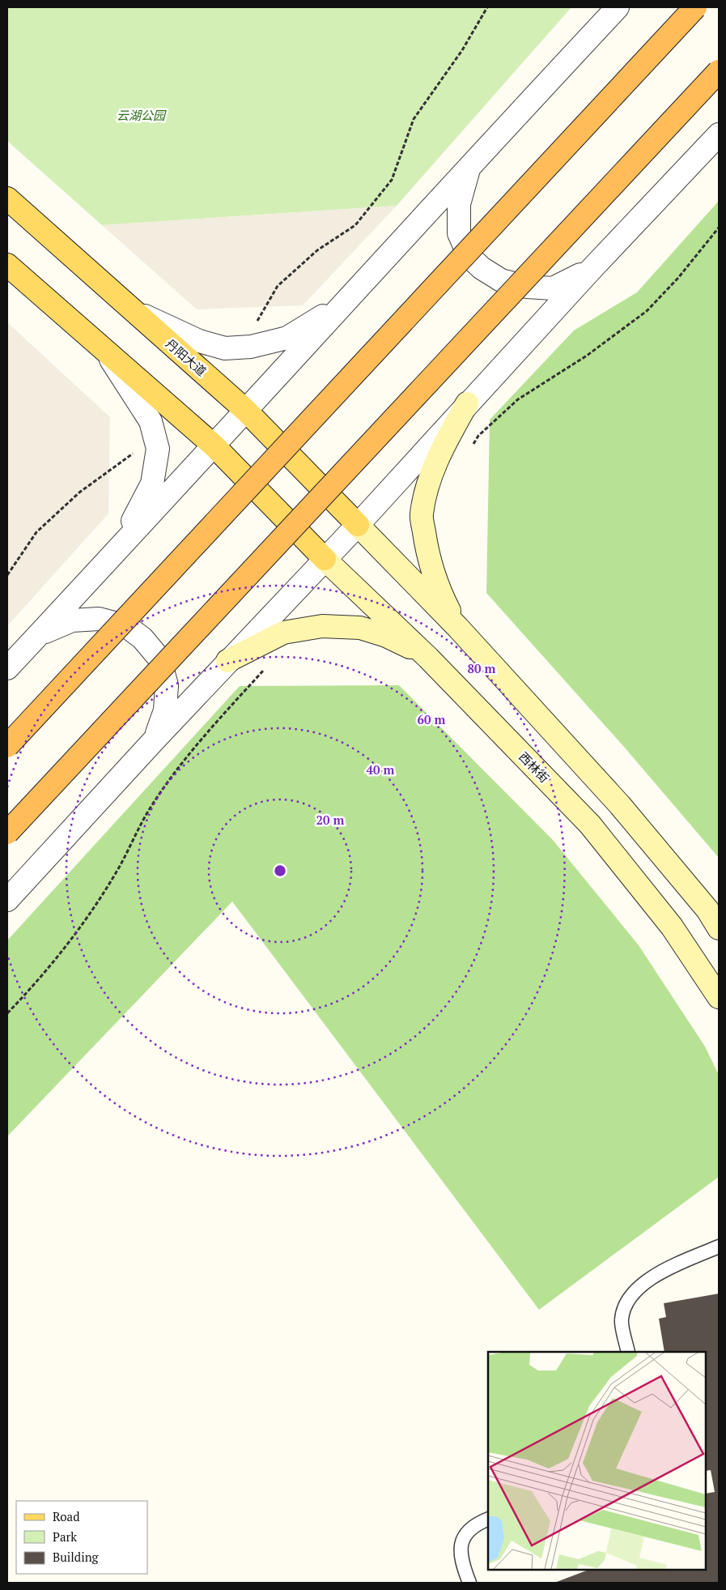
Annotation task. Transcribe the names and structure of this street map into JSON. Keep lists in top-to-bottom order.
{
  "streets": {
    "main road": ["丹阳大道", "西林街"]
  },
  "parks": ["云湖公园"],
  "legend": ["Road", "Park", "Building"],
  "rings": [
    "80 m",
    "60 m",
    "40 m",
    "20 m"
  ]
}
